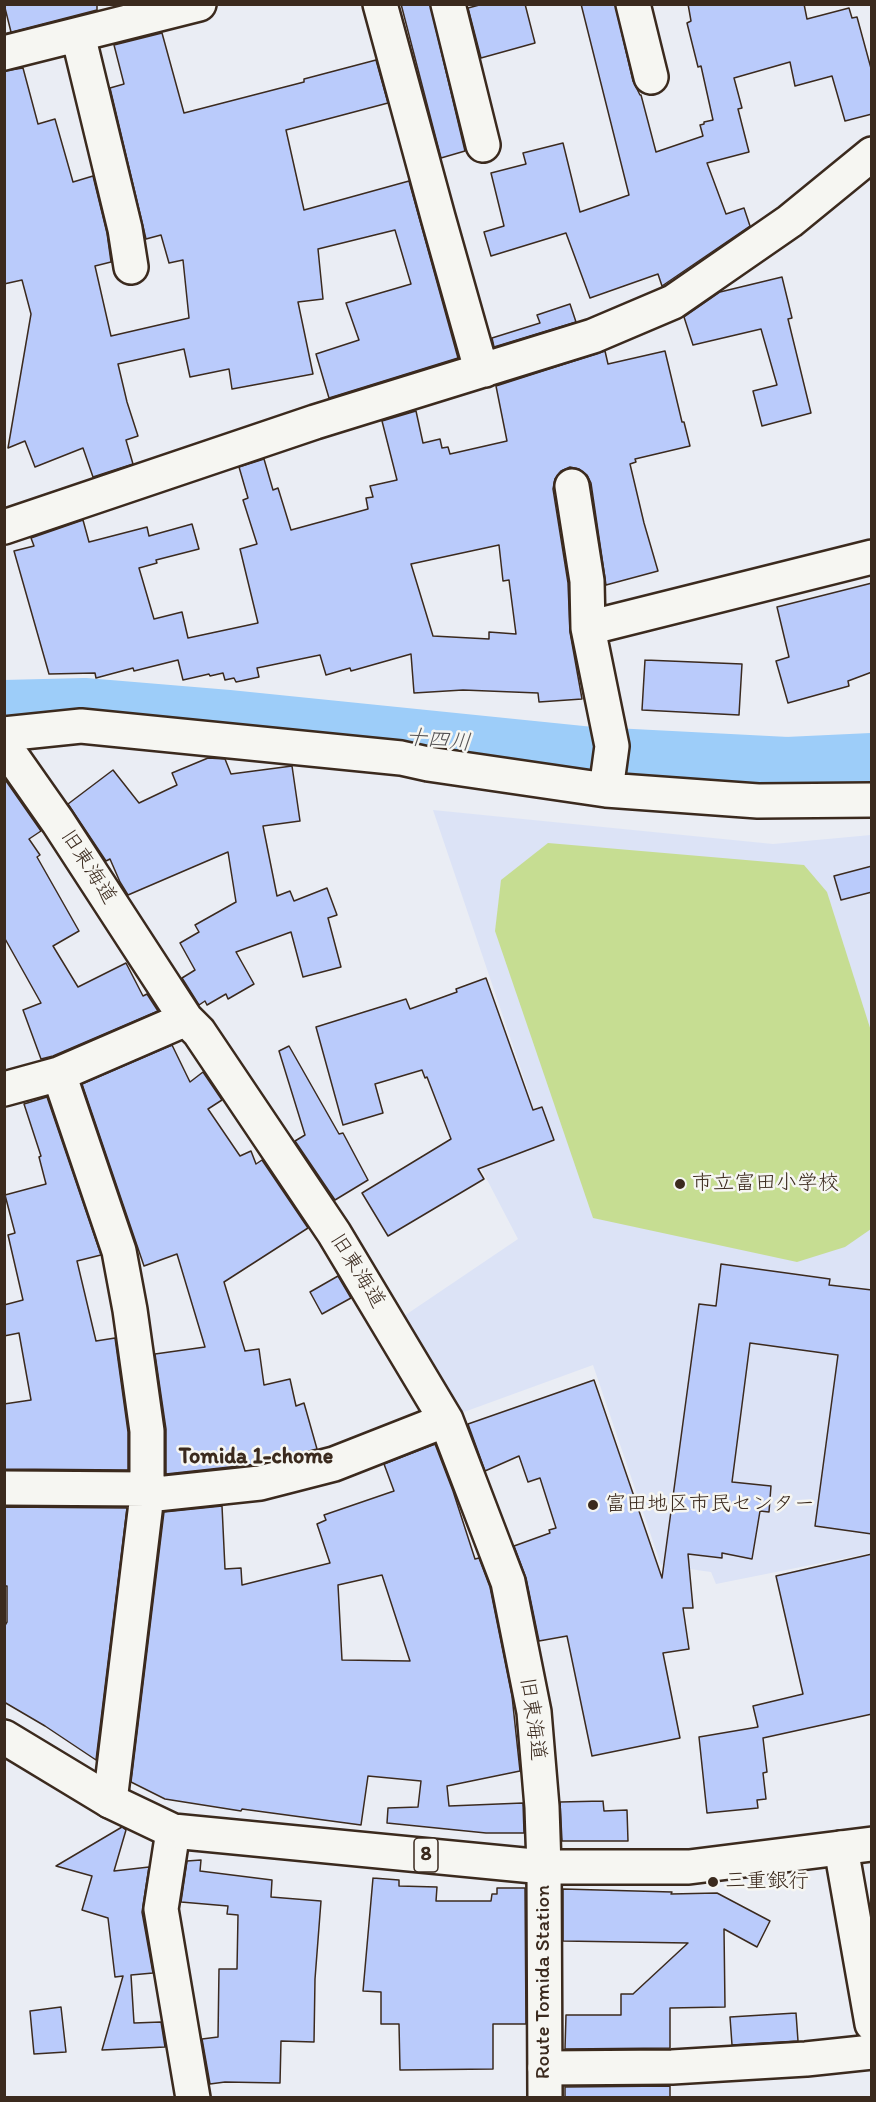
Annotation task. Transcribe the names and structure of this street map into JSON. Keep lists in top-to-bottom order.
{
  "streets": {
    "street": ["旧東海道", "8", "Route Tomida Station"]
  },
  "crossings": [
    ["旧東海道", "8"],
    ["旧東海道", "Route Tomida Station"],
    ["8", "Route Tomida Station"]
  ],
  "districts": ["Tomida 1-chome"],
  "water": ["十四川"],
  "places": ["市立富田小学校", "富田地区市民センター", "三重銀行"]
}
